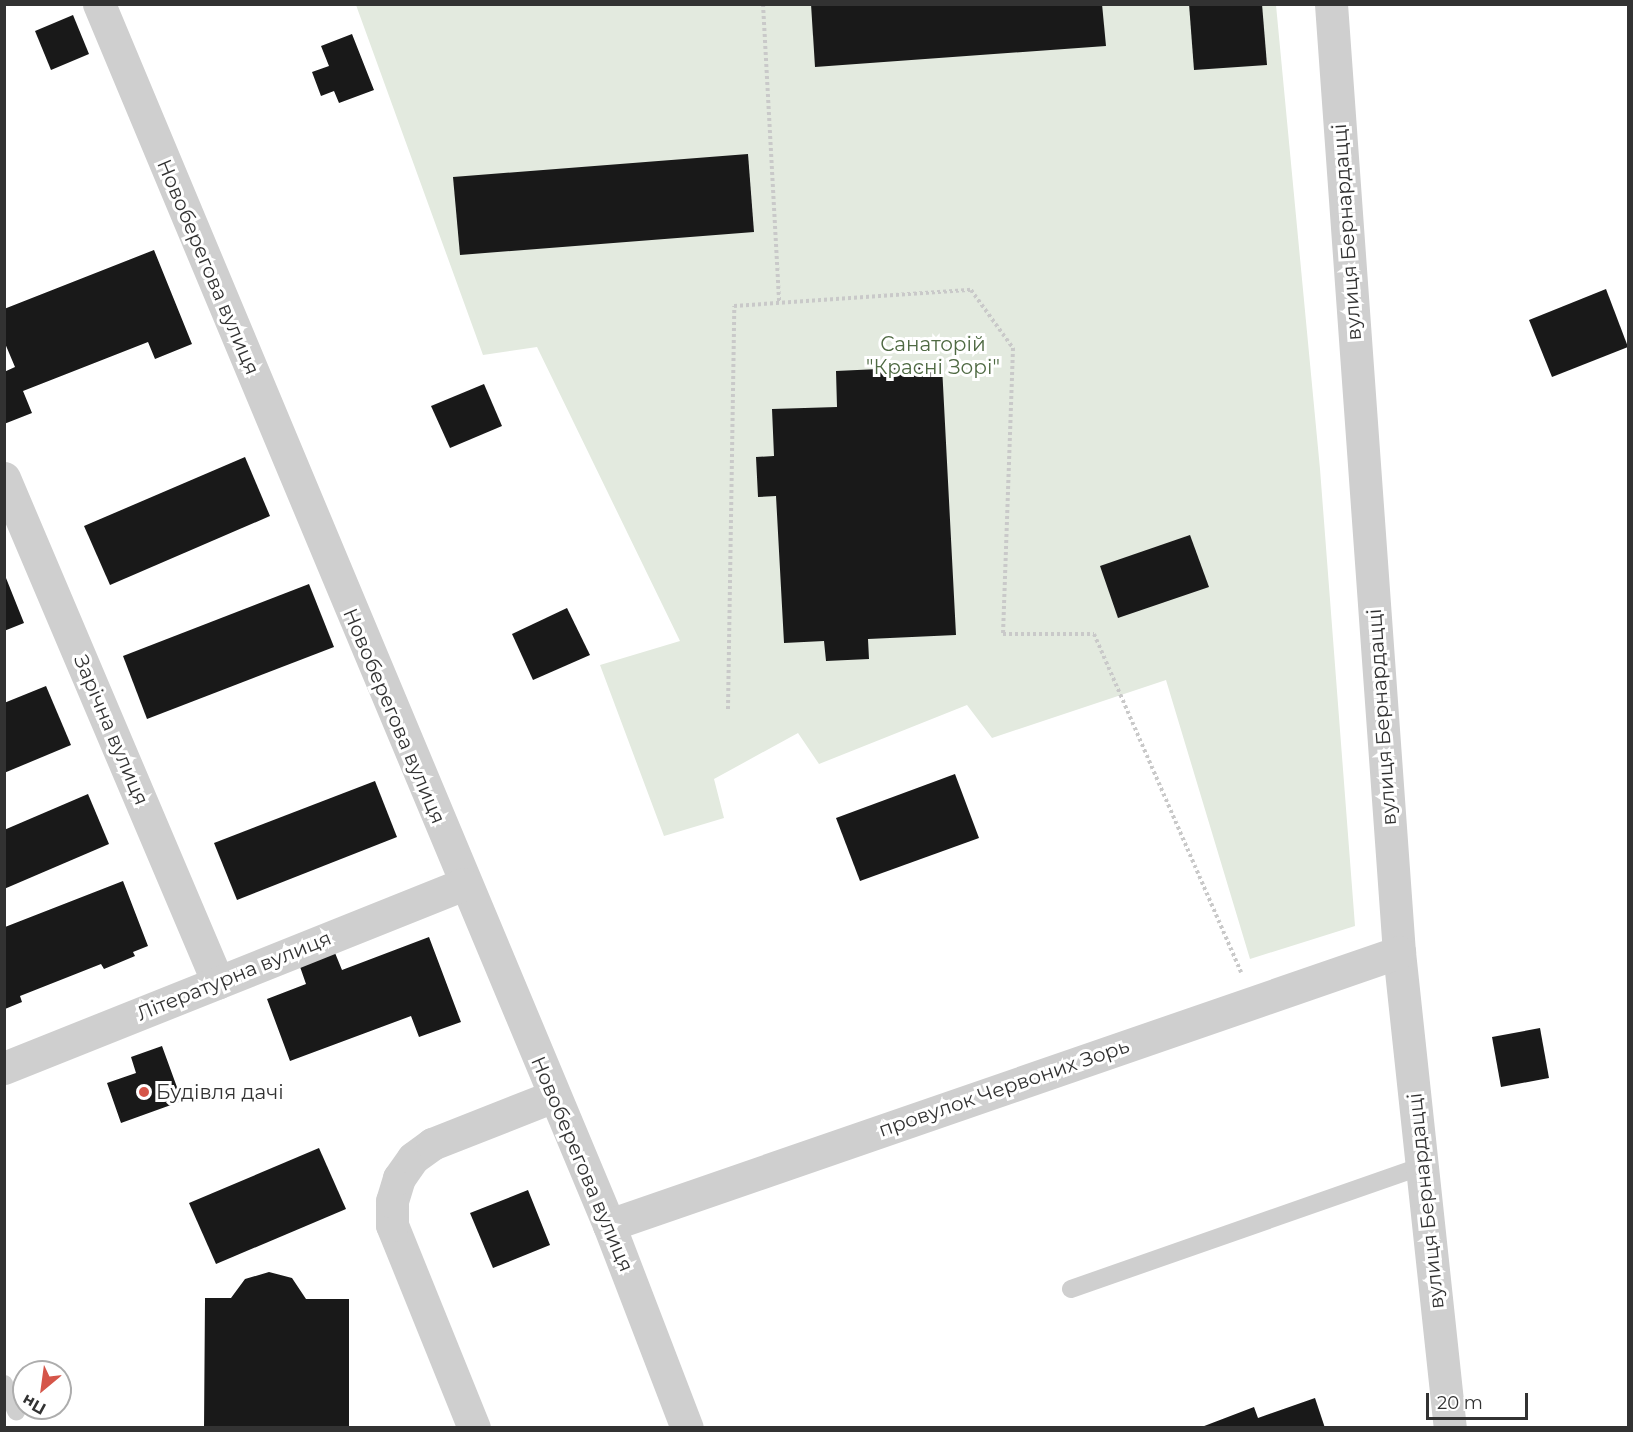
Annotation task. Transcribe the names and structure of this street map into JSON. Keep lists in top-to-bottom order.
{
  "streets": {
    "street": [
      "вулиця Бернардацці",
      "Новоберегова вулиця",
      "Зарічна вулиця",
      "Літературна вулиця",
      "провулок Червоних Зорь"
    ]
  },
  "crossings": [
    ["вулиця Бернардацці", "провулок Червоних Зорь"],
    ["Новоберегова вулиця", "Літературна вулиця"],
    ["Новоберегова вулиця", "провулок Червоних Зорь"],
    ["Зарічна вулиця", "Літературна вулиця"]
  ],
  "parks": ["Санаторій \"Красні Зорі\""],
  "places": ["Будівля дачі"],
  "scale_bar": "20 m",
  "north": "bottom left"
}
